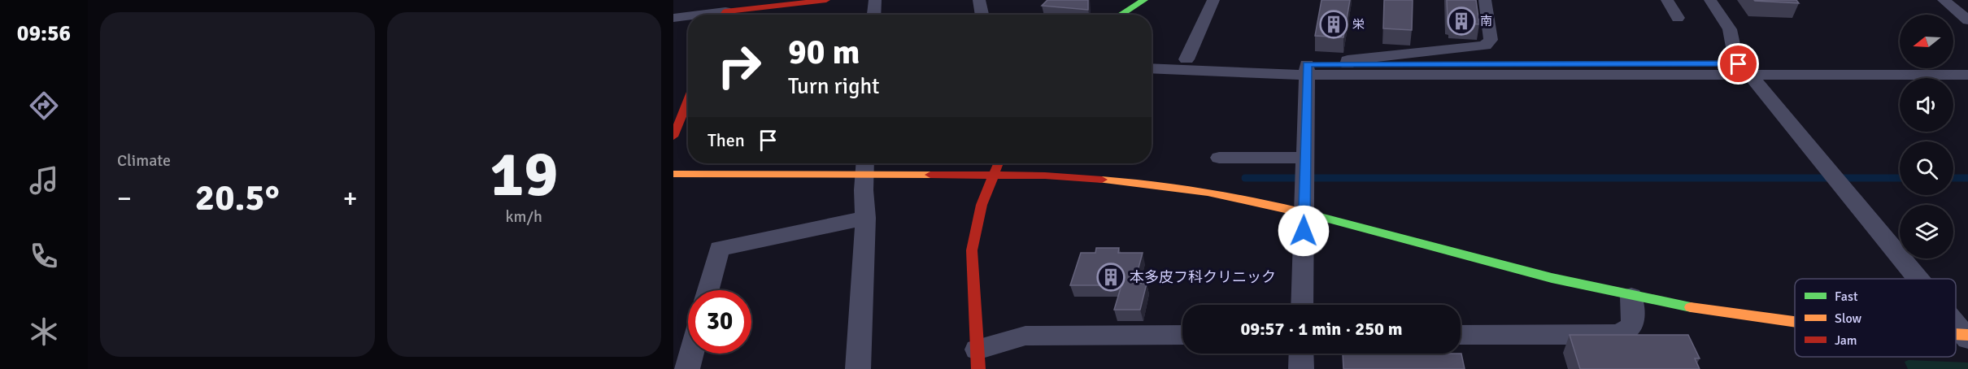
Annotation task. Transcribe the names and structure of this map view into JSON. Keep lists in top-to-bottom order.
{
  "places": {
    "building": ["南", "栄", "本多皮フ科クリニック"]
  },
  "legend": ["Fast", "Slow", "Jam"],
  "north": "left",
  "page": {
    "tabs": "09:56",
    "tile": [
      "Climate",
      ["19", "km/h"]
    ],
    "turn": ["90 m", "Turn right"],
    "then": "Then",
    "heat": ["−", "20.5°", "+"],
    "limit": "30",
    "trip": "09:57 · 1 min · 250 m"
  }
}
